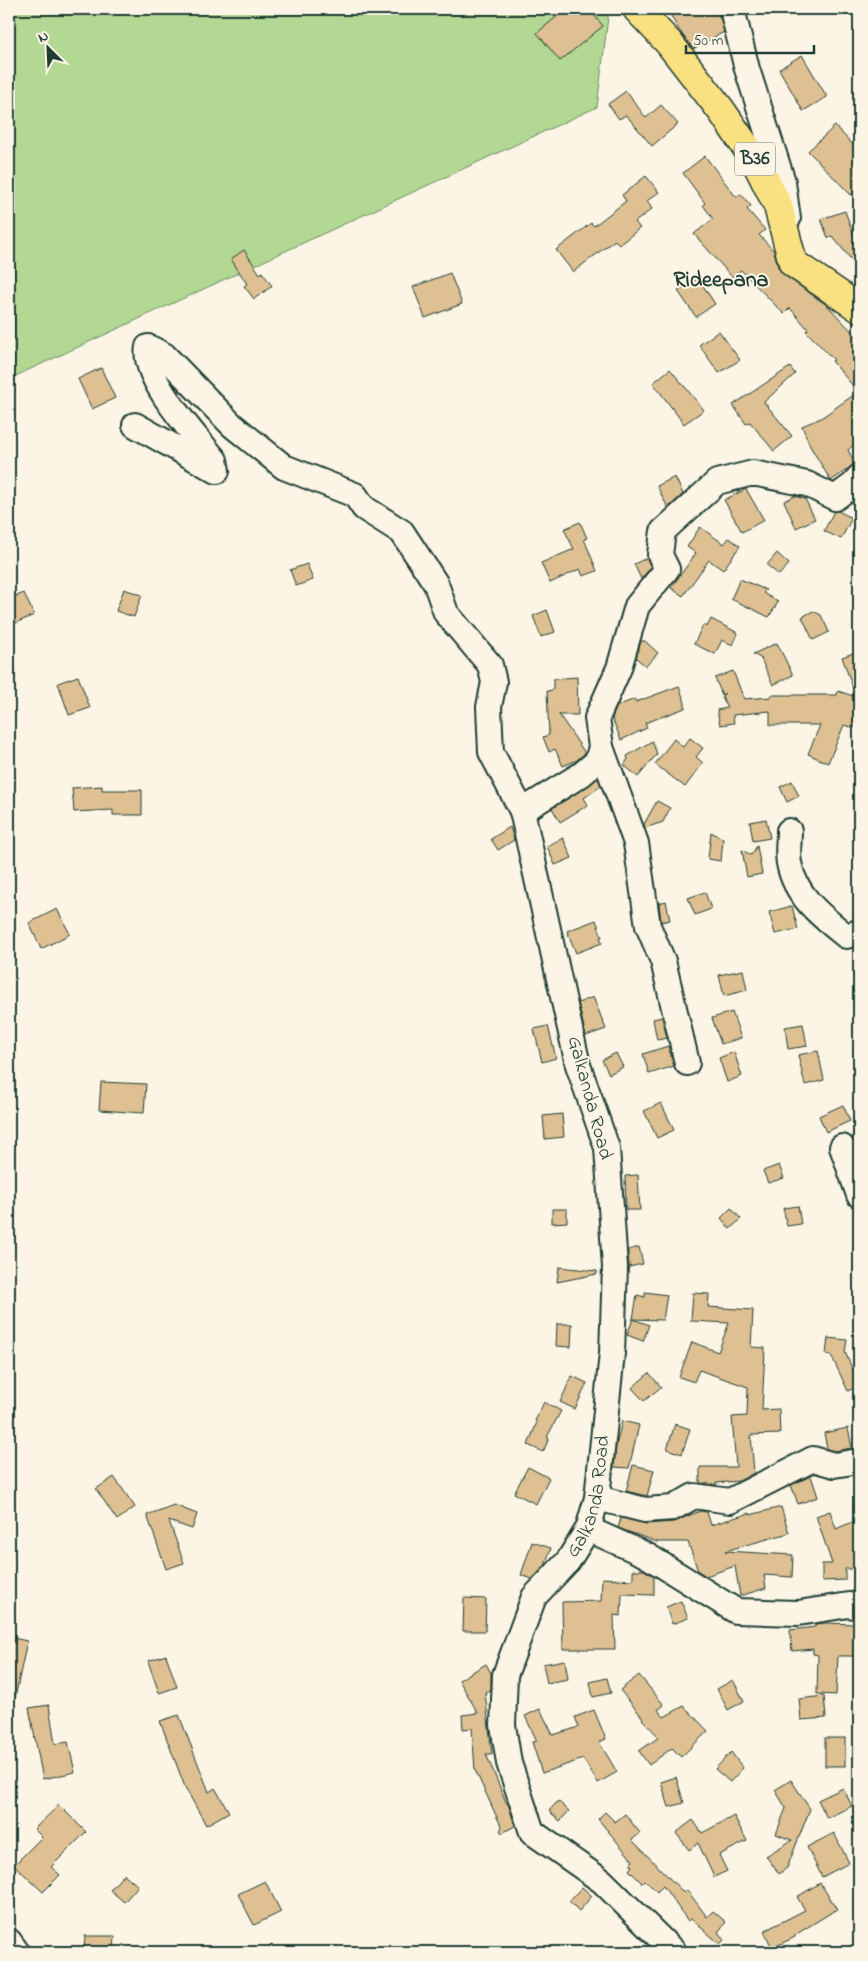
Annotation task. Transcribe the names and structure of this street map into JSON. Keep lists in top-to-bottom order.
{
  "streets": {
    "main road": ["B36"],
    "street": ["Galkanda Road"]
  },
  "districts": ["Rideepana"],
  "scale_bar": "50 m",
  "north": "top left"
}
